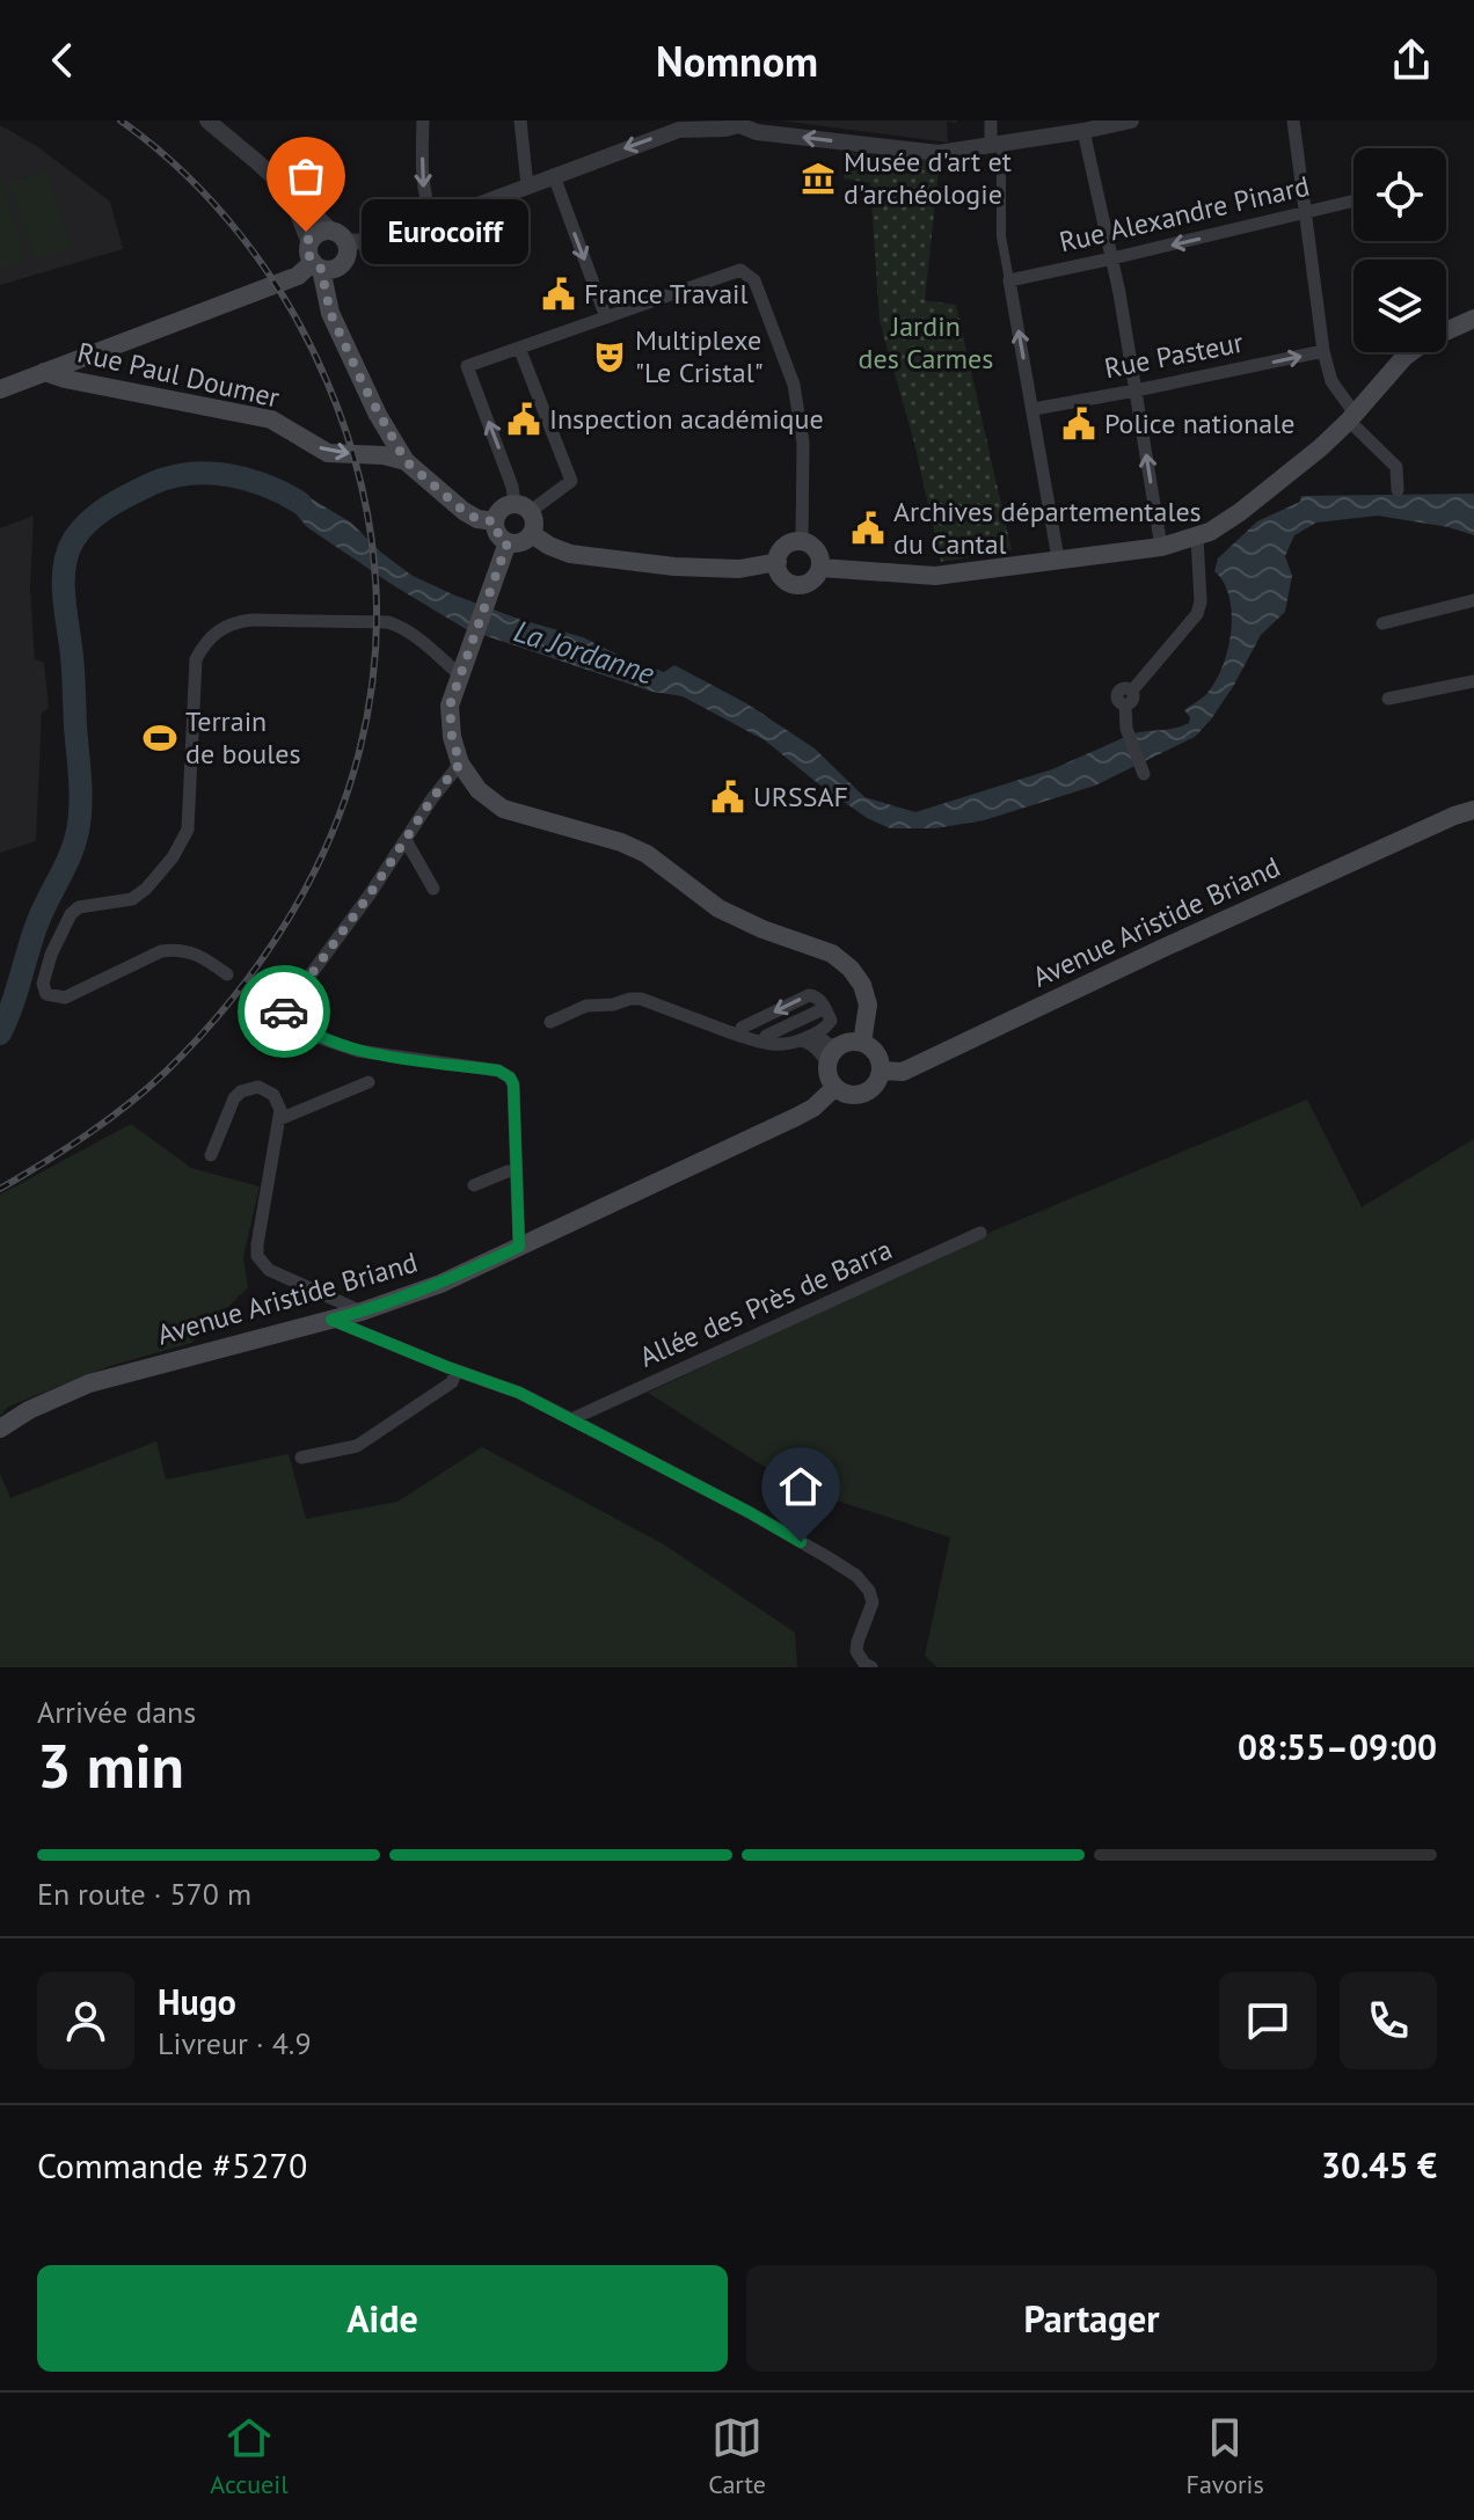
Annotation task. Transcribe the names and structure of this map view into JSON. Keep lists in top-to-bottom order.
{
  "streets": {
    "main road": ["Rue Paul Doumer", "Avenue Aristide Briand"],
    "street": ["Rue Alexandre Pinard", "Rue Pasteur", "Allée des Près de Barra"]
  },
  "one_way": ["Rue Alexandre Pinard", "Rue Pasteur", "Rue Paul Doumer"],
  "water": ["La Jordanne"],
  "parks": ["Jardin des Carmes"],
  "places": {
    "museum": ["Musée d'art et d'archéologie"],
    "other": ["Eurocoiff"],
    "public building": [
      "France Travail",
      "Inspection académique",
      "Police nationale",
      "Archives départementales du Cantal",
      "URSSAF"
    ],
    "theatre": ["Multiplexe \"Le Cristal\""],
    "sports": ["Terrain de boules"]
  },
  "page": {
    "header": "Nomnom",
    "bubble": "Eurocoiff",
    "heading": ["3 min", "Arrivée dans", "08:55–09:00"],
    "panel": [
      "Hugo",
      "Livreur · 4.9",
      "Commande #5270",
      "30.45 €"
    ],
    "bar": "En route · 570 m",
    "buttons": ["Aide", "Partager"],
    "tabs": ["Accueil", "Carte", "Favoris"]
  }
}
